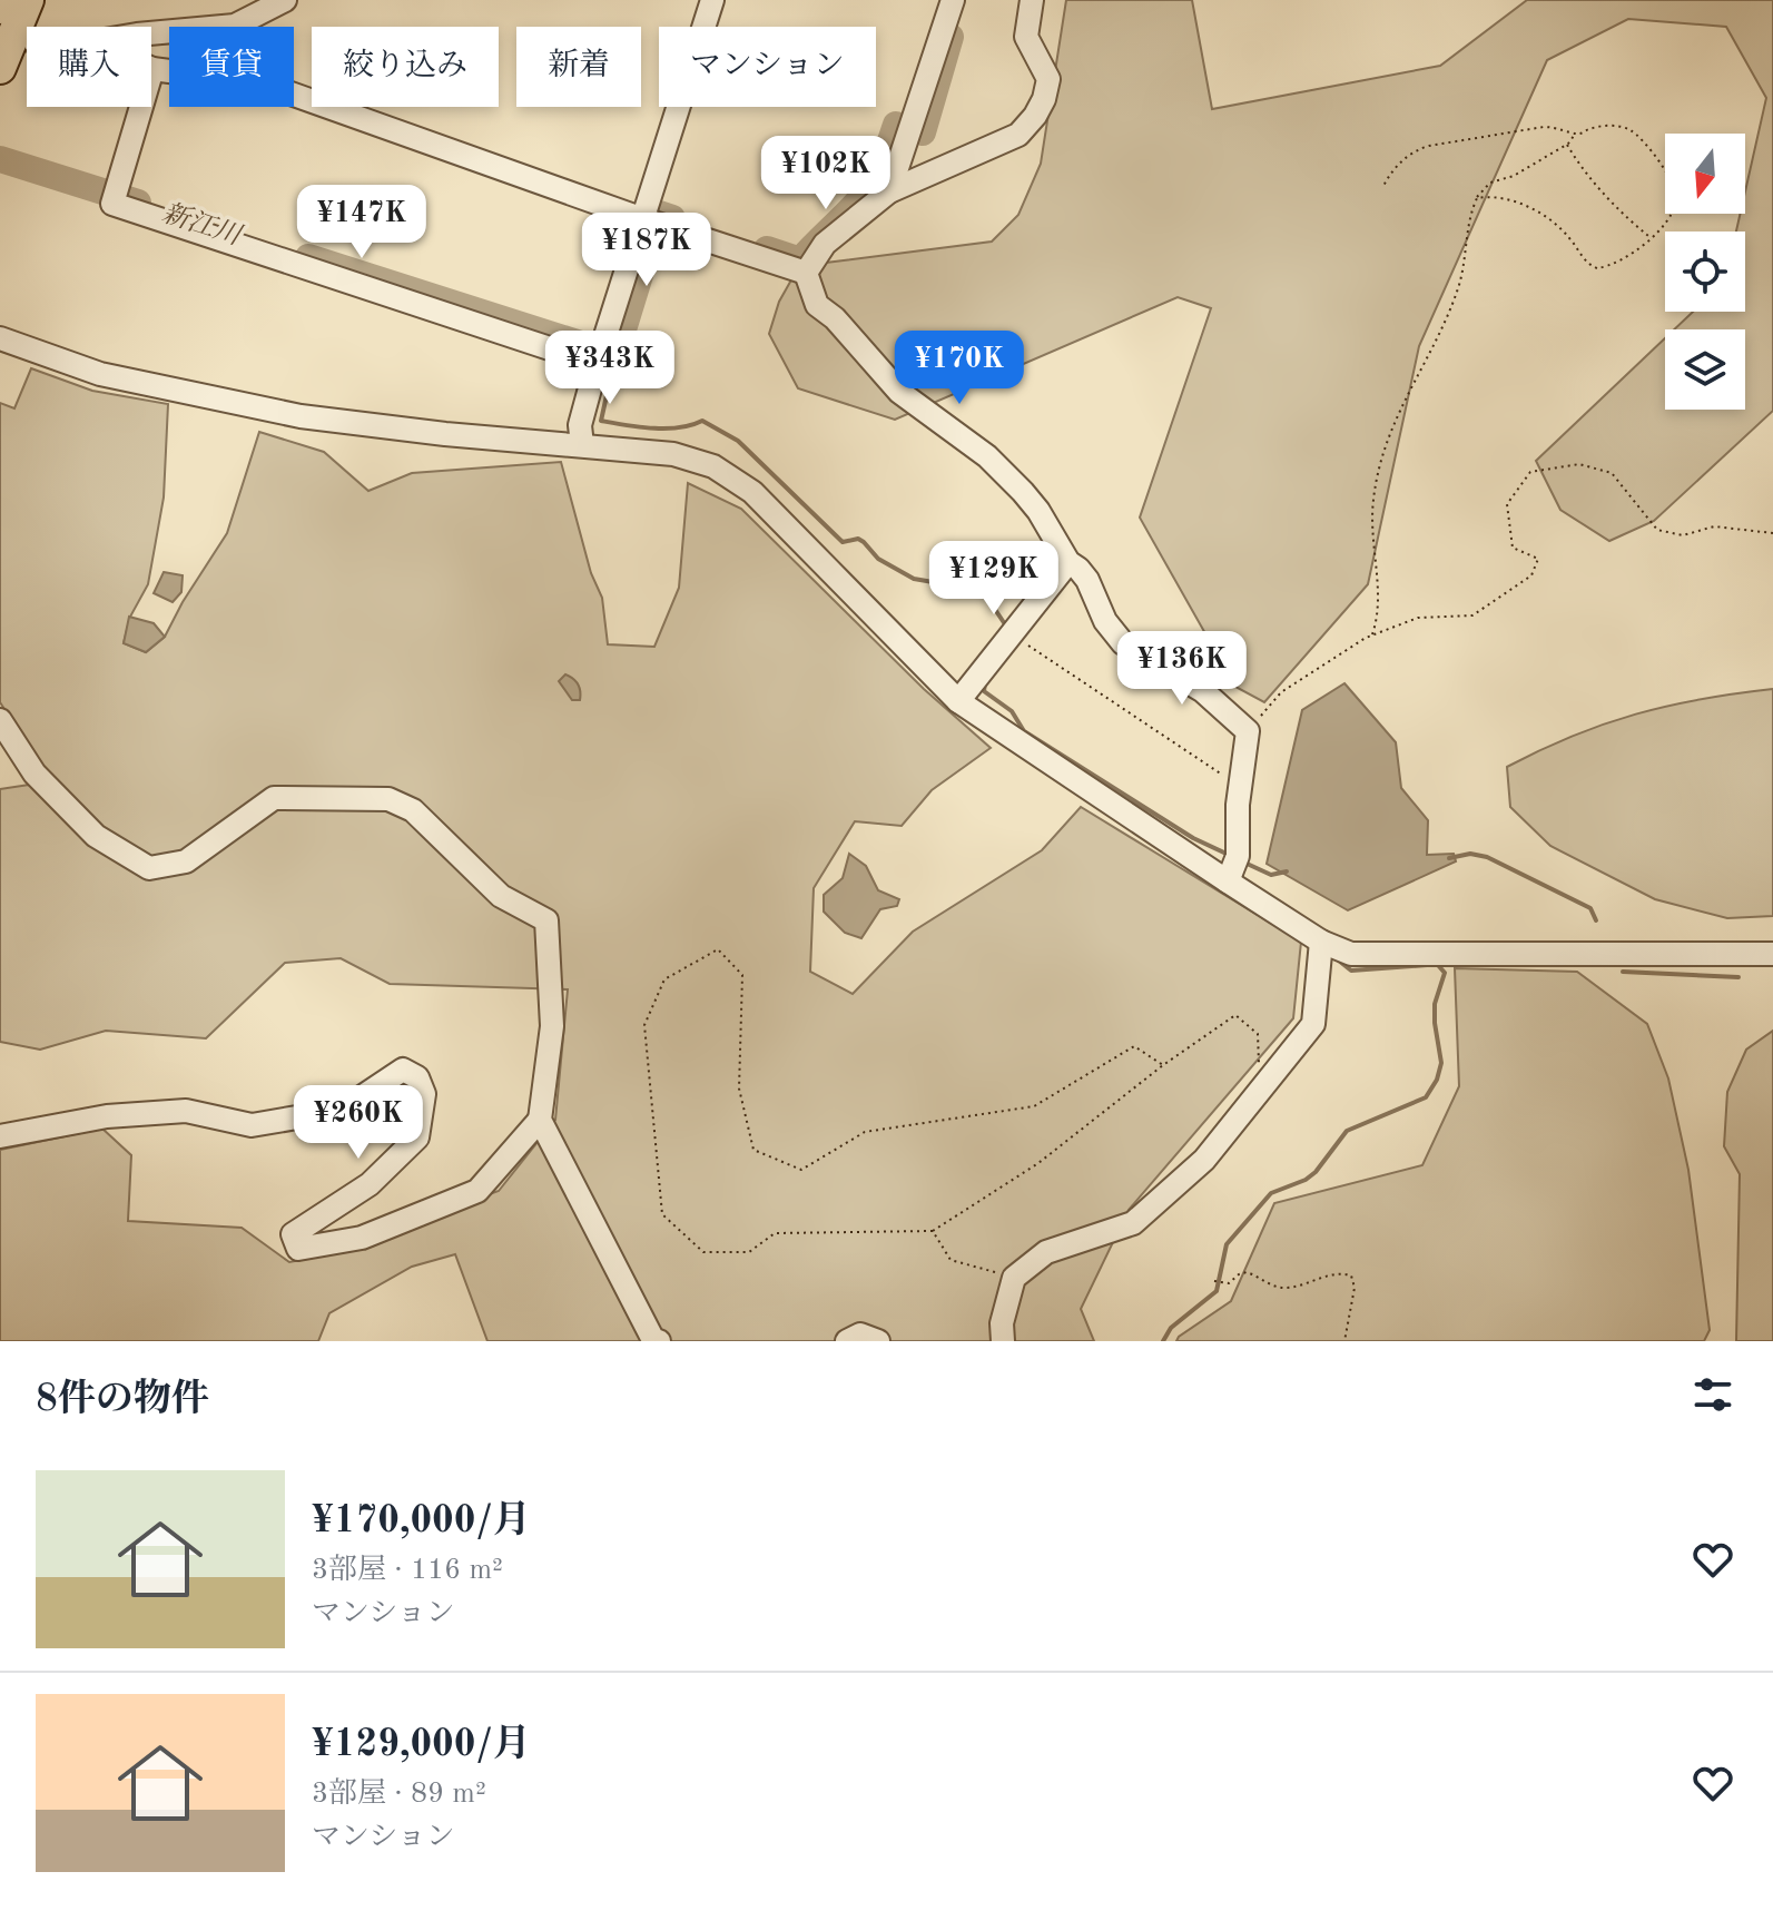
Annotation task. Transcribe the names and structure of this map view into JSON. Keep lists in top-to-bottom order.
{
  "water": ["新江川"],
  "north": "bottom",
  "page": {
    "chip": [
      "購入",
      "賃貸",
      "絞り込み",
      "新着",
      "マンション"
    ],
    "price": [
      "¥102K",
      "¥147K",
      "¥187K",
      "¥343K",
      "¥170K",
      "¥129K",
      "¥136K",
      "¥260K"
    ],
    "heading": "8件の物件",
    "list": [
      {
        "name": "¥170,000/月",
        "note": "3部屋 · 116 m² · マンション"
      },
      {
        "name": "¥129,000/月",
        "note": "3部屋 · 89 m² · マンション"
      }
    ]
  }
}
